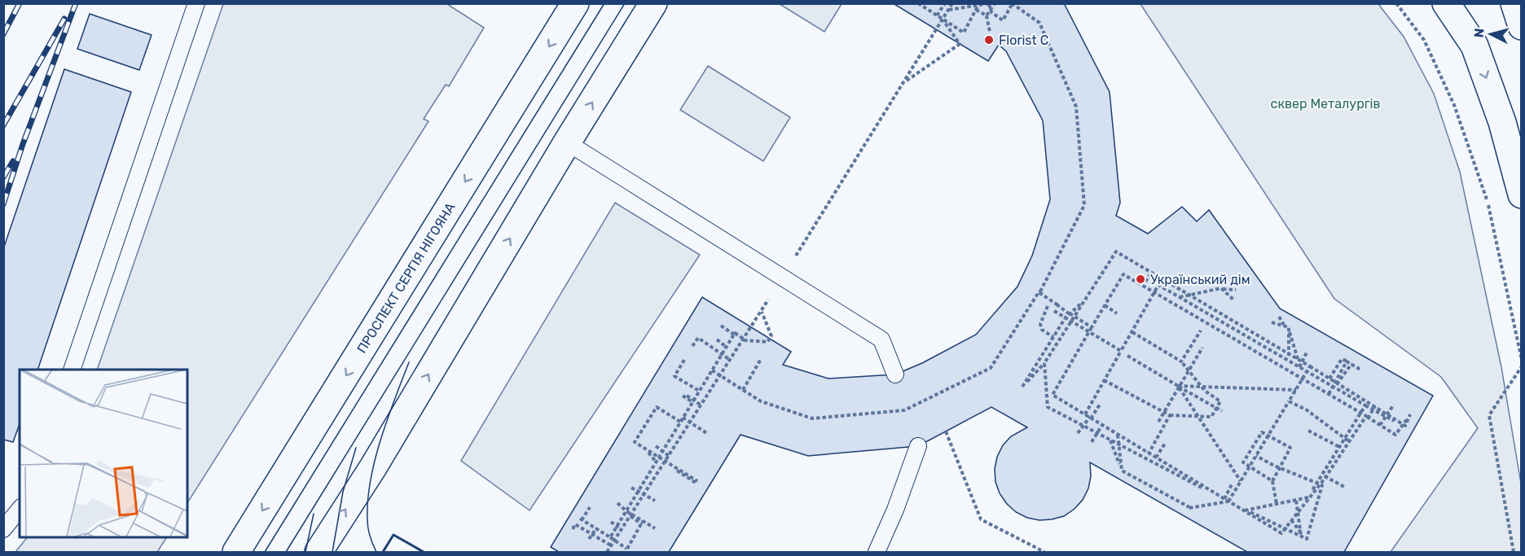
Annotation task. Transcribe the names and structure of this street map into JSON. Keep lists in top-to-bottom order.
{
  "streets": {
    "highway": ["ПРОСПЕКТ СЕРГІЯ НІГОЯНА"]
  },
  "parks": ["сквер Металургів"],
  "places": ["Florist C", "Український дім"],
  "north": "left"
}
